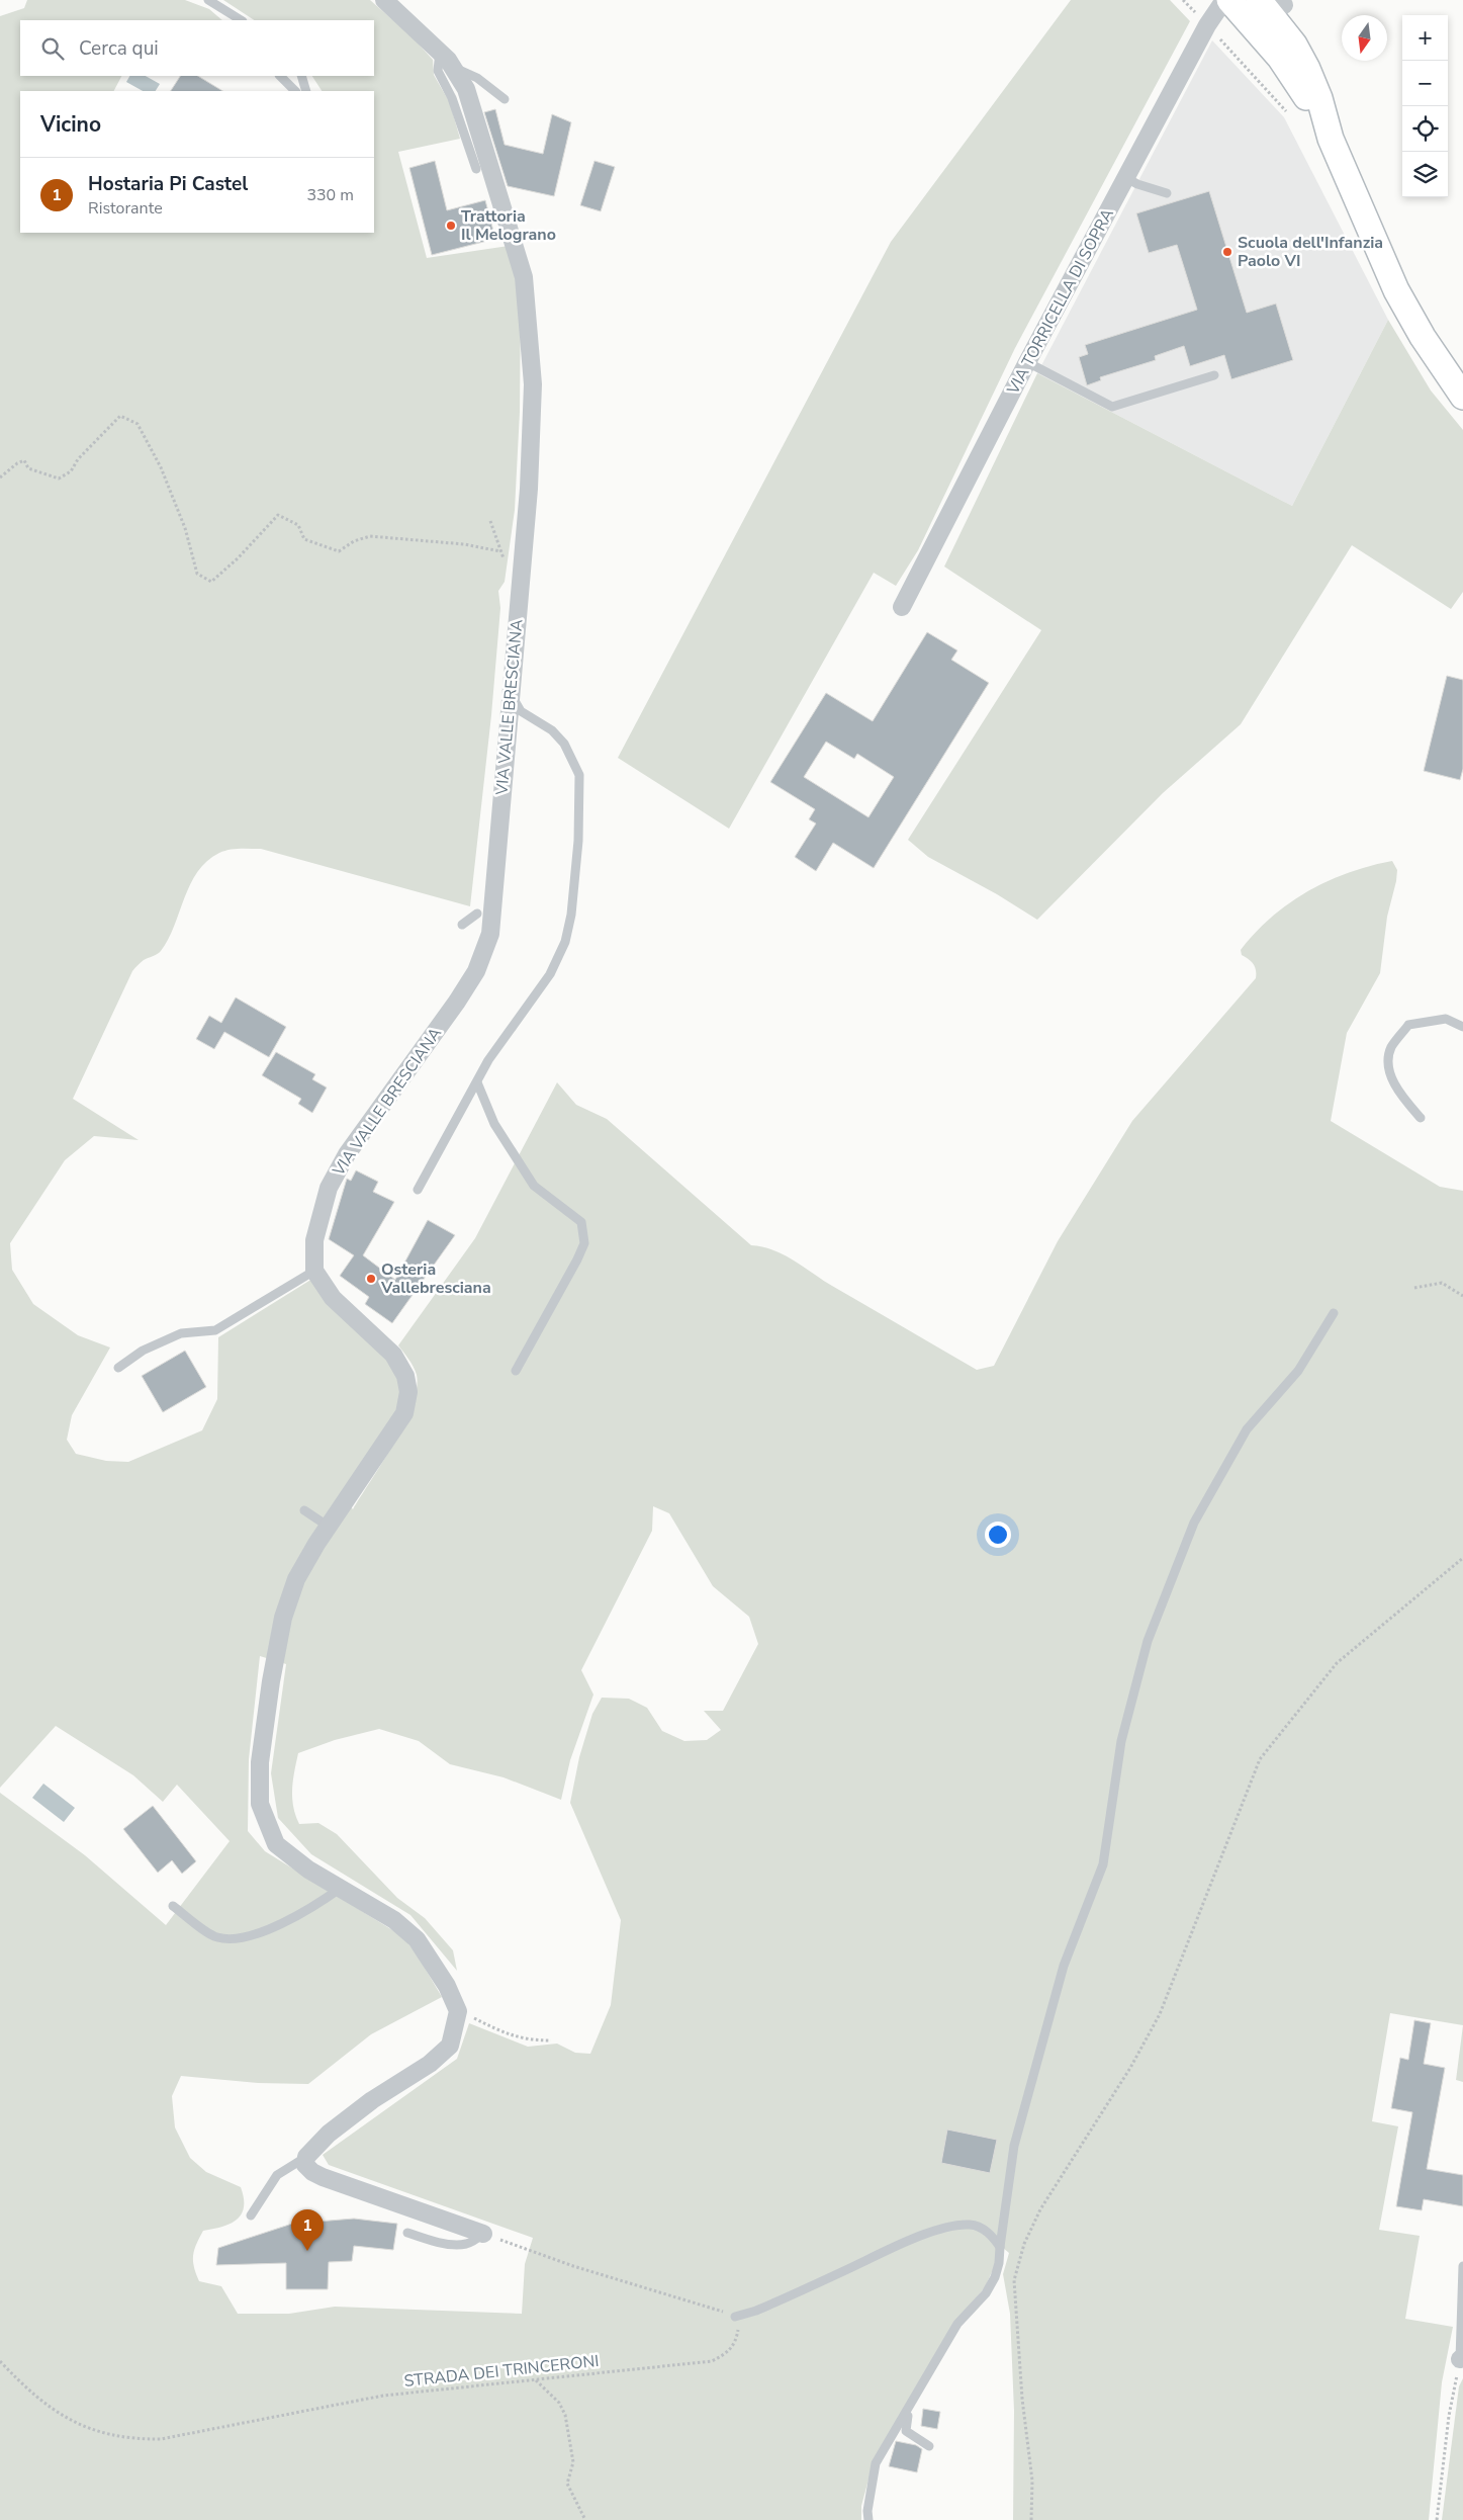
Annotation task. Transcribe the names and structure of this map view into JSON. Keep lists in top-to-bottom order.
{
  "streets": {
    "street": ["VIA TORRICELLA DI SOPRA", "VIA VALLE BRESCIANA"],
    "path": ["STRADA DEI TRINCERONI"]
  },
  "places": ["Trattoria Il Melograno", "Scuola dell'Infanzia Paolo VI", "Osteria Vallebresciana"],
  "north": "bottom",
  "page": {
    "map_buttons": ["+", "−"],
    "search": "Cerca qui",
    "heading": "Vicino",
    "list": [
      {
        "mark": "1",
        "name": "Hostaria Pi Castel",
        "note": "Ristorante",
        "value": "330 m"
      }
    ],
    "pins": "1"
  }
}
